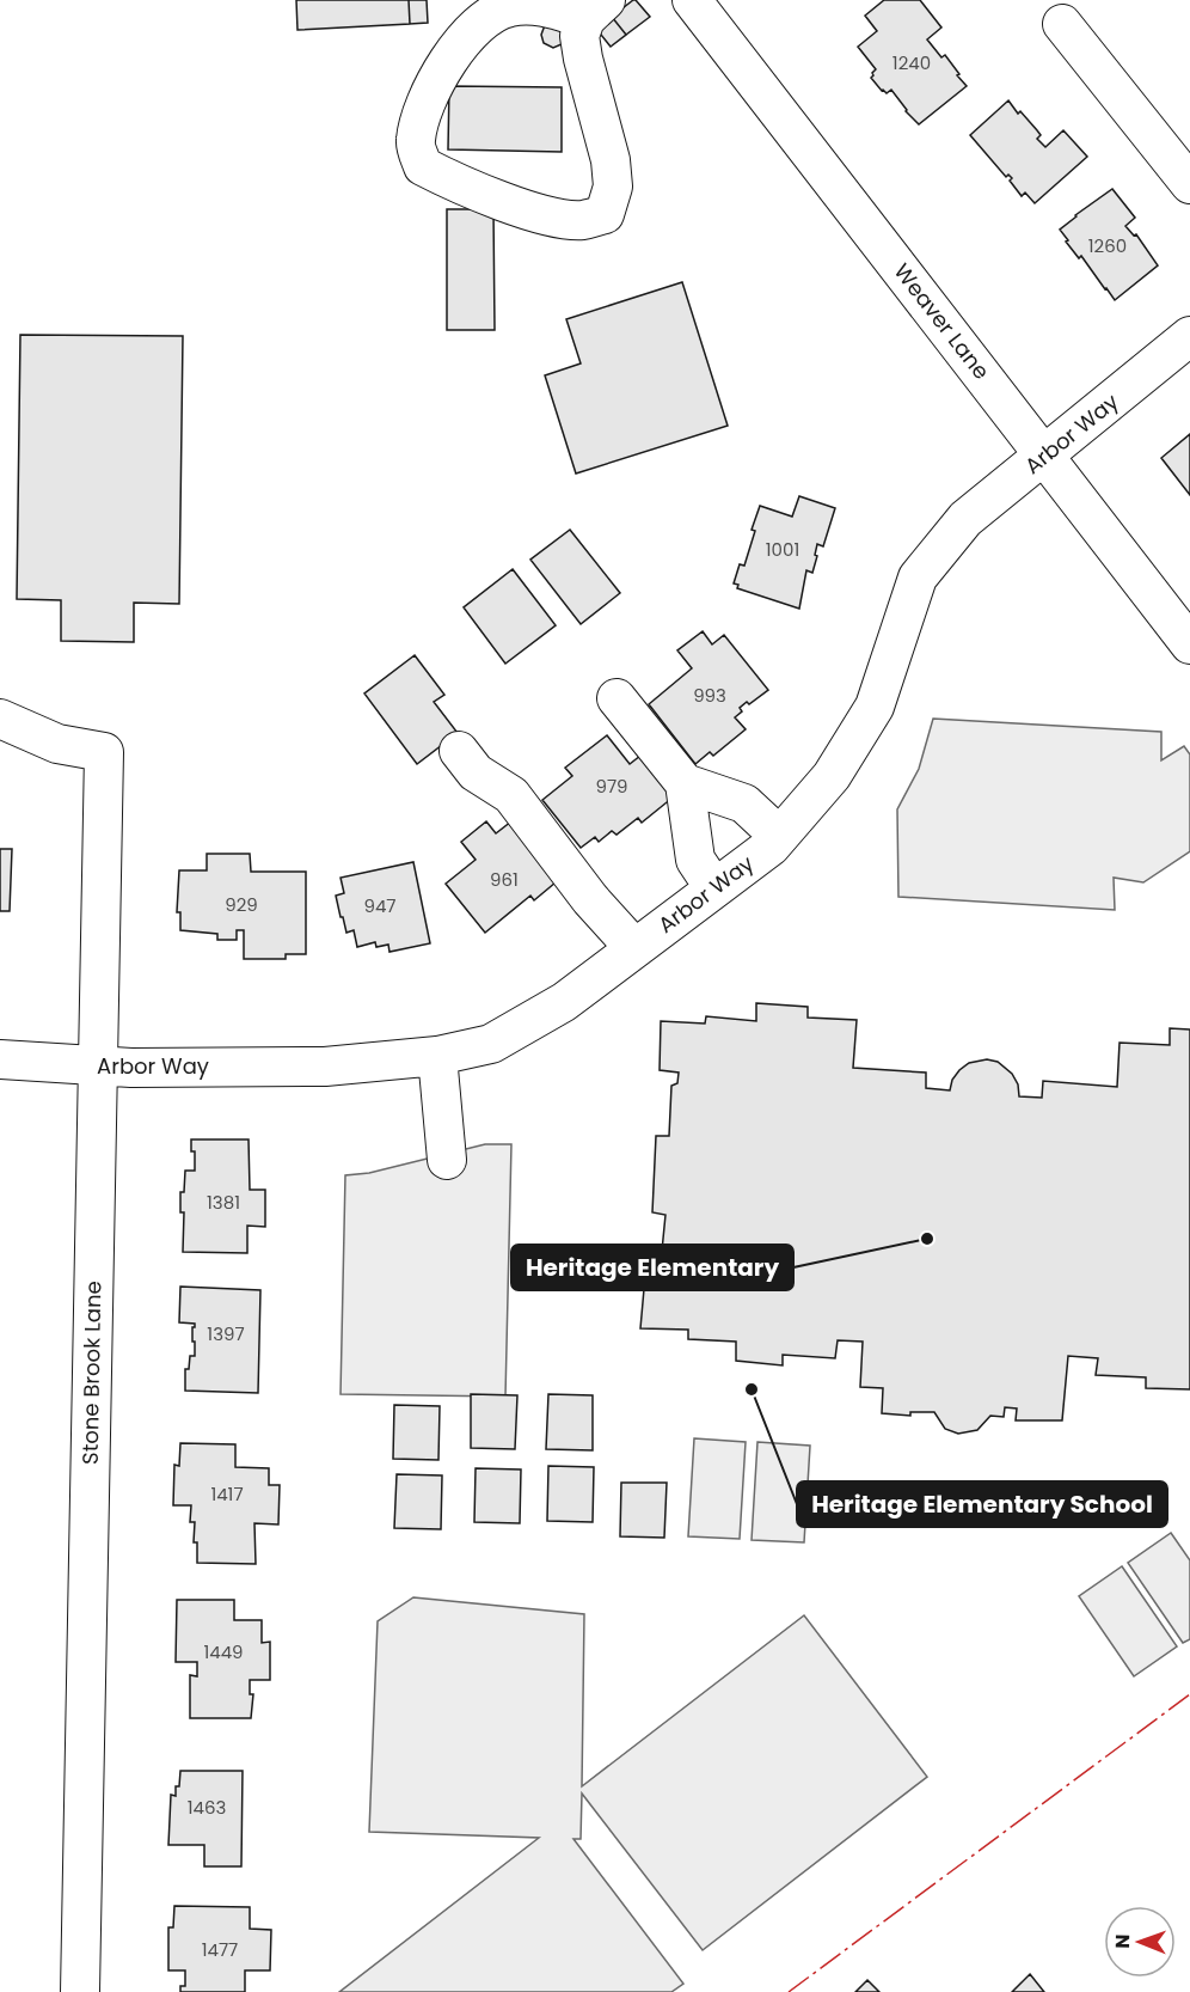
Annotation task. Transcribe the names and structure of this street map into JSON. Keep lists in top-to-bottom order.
{
  "streets": {
    "street": ["Weaver Lane", "Arbor Way", "Stone Brook Lane"]
  },
  "crossings": [
    ["Weaver Lane", "Arbor Way"],
    ["Arbor Way", "Stone Brook Lane"]
  ],
  "places": ["Heritage Elementary", "Heritage Elementary School"],
  "house_numbers": [
    "1240",
    "1260",
    "1001",
    "993",
    "979",
    "961",
    "929",
    "947",
    "1381",
    "1397",
    "1417",
    "1449",
    "1463",
    "1477"
  ],
  "north": "left"
}
